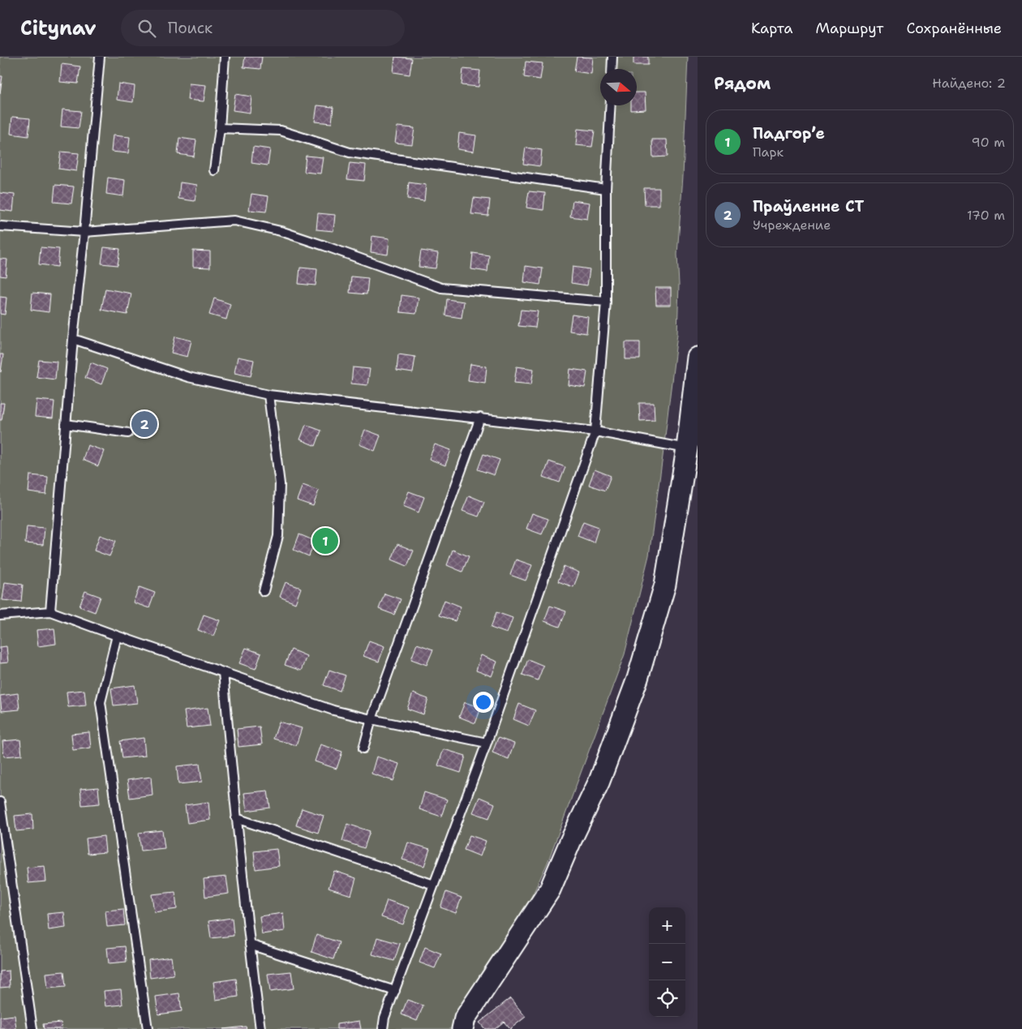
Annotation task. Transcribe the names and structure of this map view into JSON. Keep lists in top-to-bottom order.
{
  "north": "right",
  "page": {
    "header": "Citynav",
    "search": "Поиск",
    "nav": ["Карта", "Маршрут", "Сохранённые"],
    "heading": ["Рядом", "Найдено: 2"],
    "list": [
      {
        "mark": "1",
        "name": "Падгорʼе",
        "note": "Парк",
        "value": "90 m"
      },
      {
        "mark": "2",
        "name": "Праўленне СТ",
        "note": "Учреждение",
        "value": "170 m"
      }
    ],
    "pins": ["2", "1"],
    "map_buttons": ["+", "−"]
  }
}
